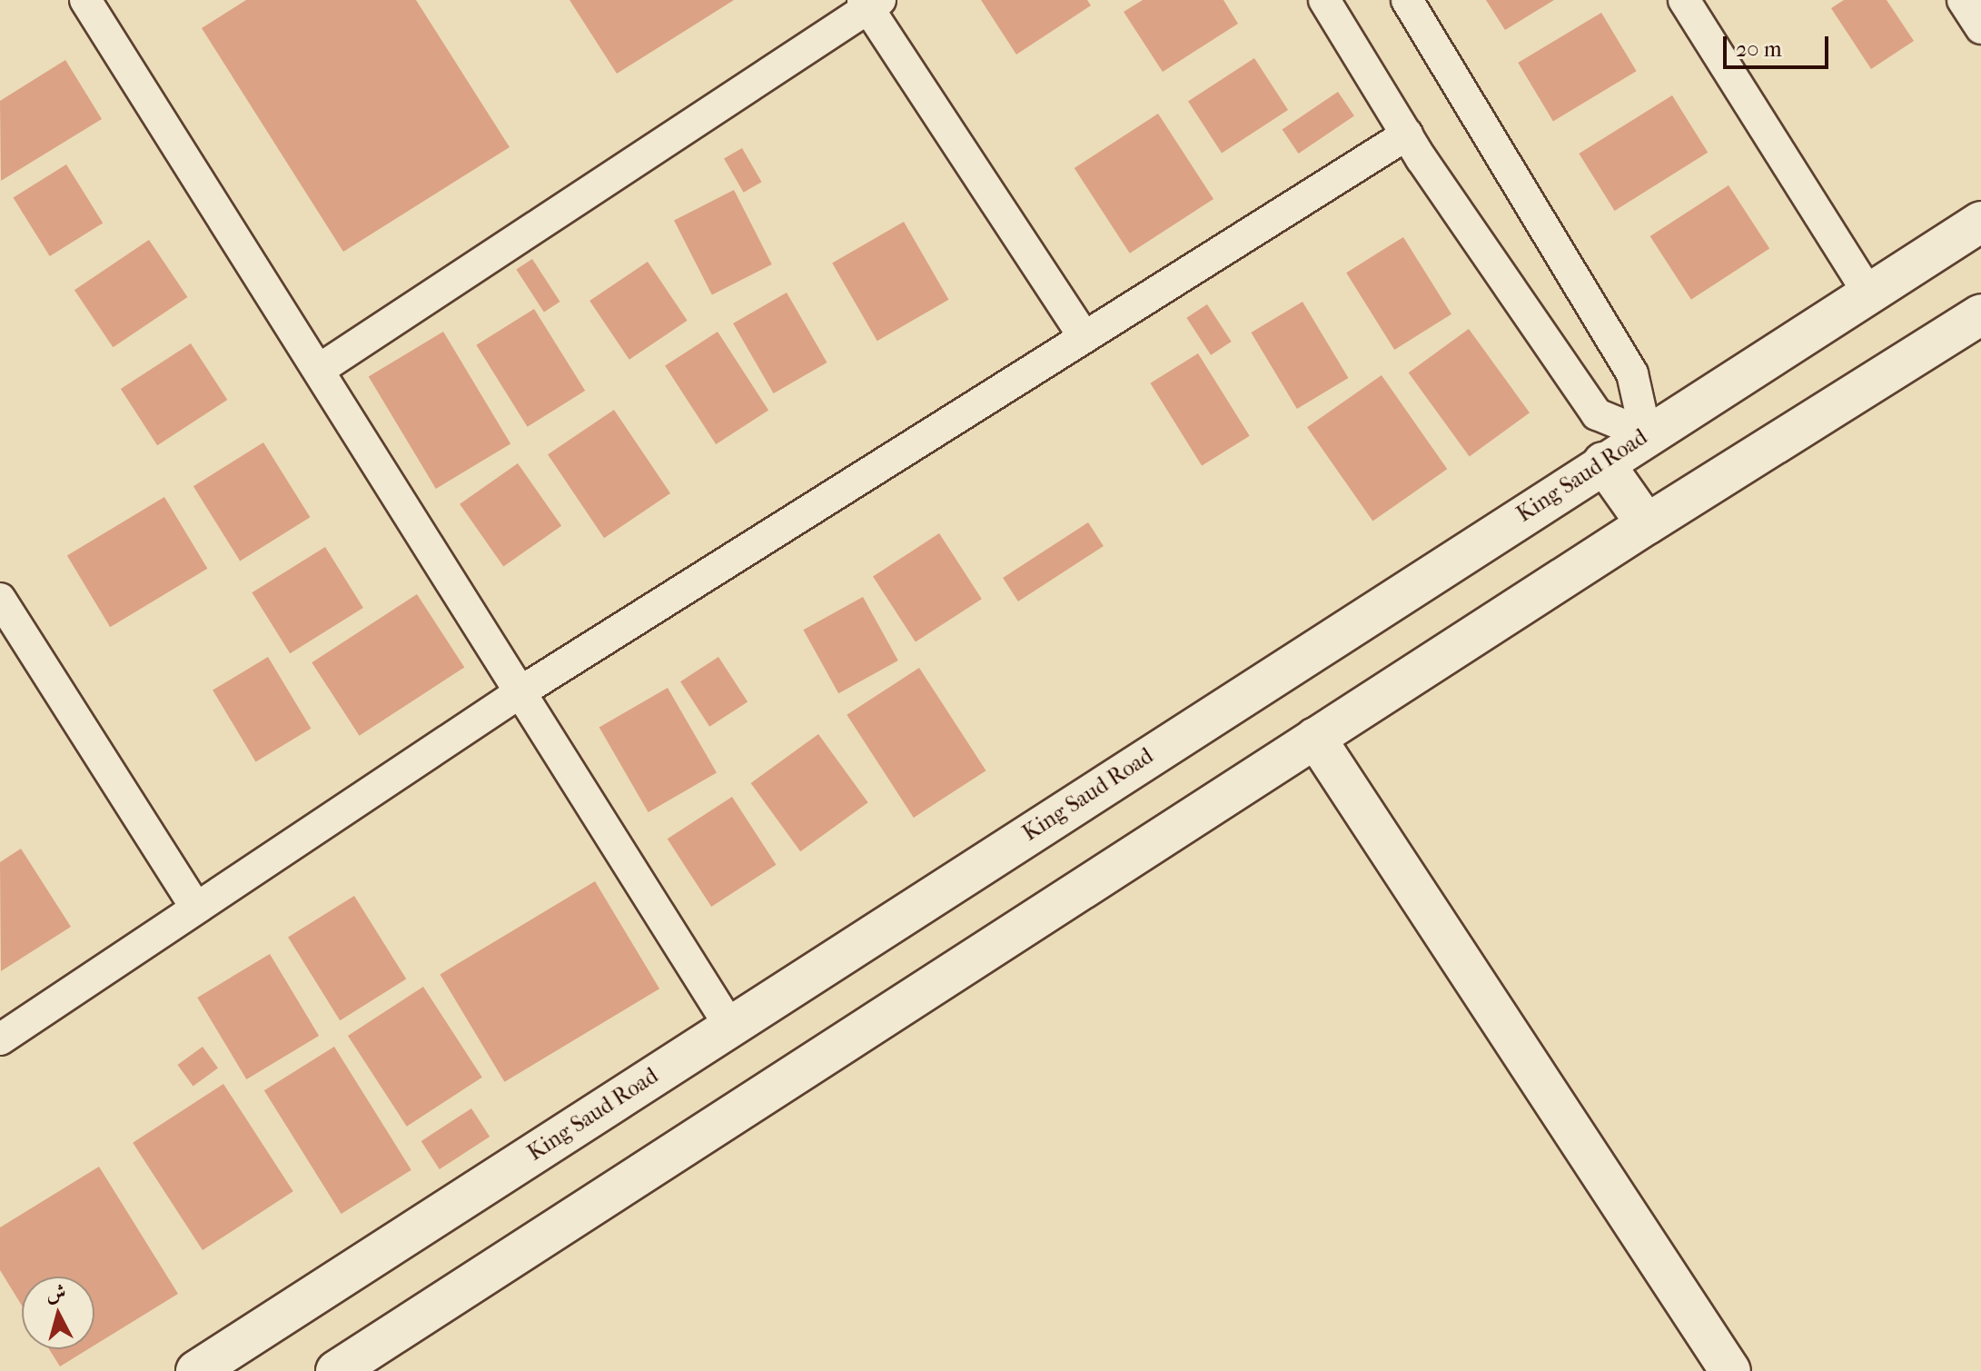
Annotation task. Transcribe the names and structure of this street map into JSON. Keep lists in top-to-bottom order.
{
  "streets": {
    "main road": ["King Saud Road"]
  },
  "scale_bar": "20 m",
  "north": "top"
}
